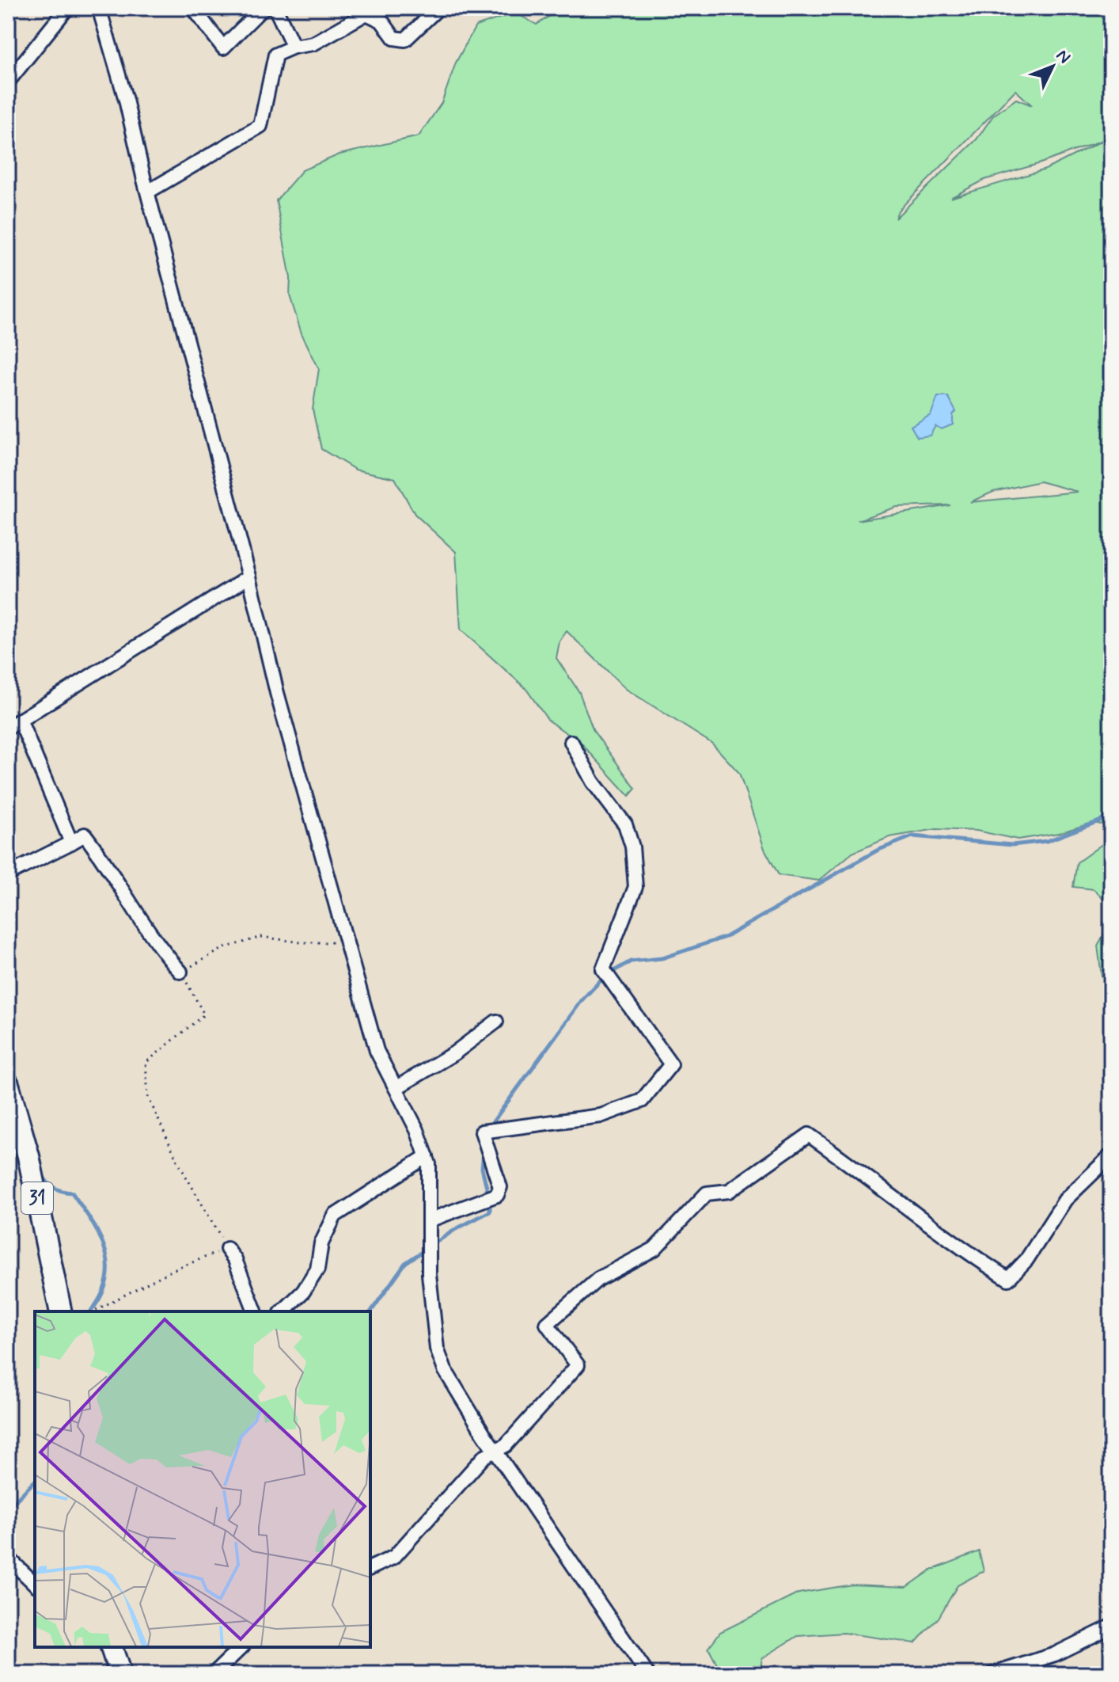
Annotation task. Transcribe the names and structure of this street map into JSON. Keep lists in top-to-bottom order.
{
  "streets": {
    "main road": ["31"]
  },
  "north": "top right"
}
